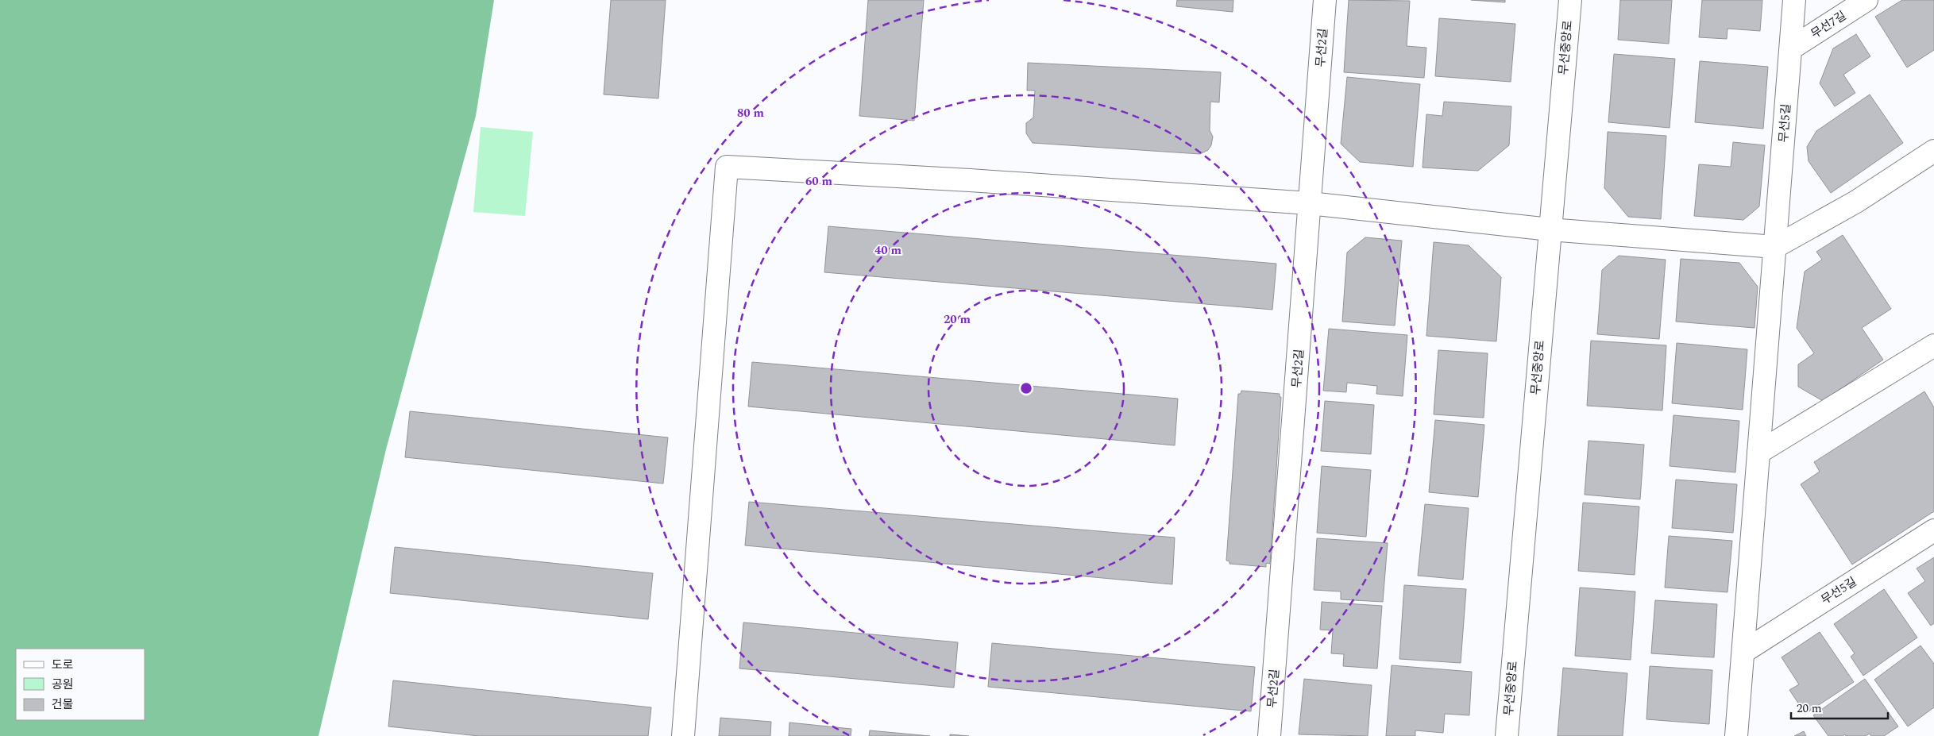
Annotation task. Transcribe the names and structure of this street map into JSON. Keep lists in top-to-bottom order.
{
  "streets": {
    "street": [
      "무선7길",
      "무선2길",
      "무선중앙로",
      "무선5길"
    ]
  },
  "crossings": [
    ["무선7길", "무선5길"]
  ],
  "legend": ["도로", "공원", "건물"],
  "scale_bar": "20 m",
  "rings": [
    "80 m",
    "60 m",
    "40 m",
    "20 m"
  ]
}
